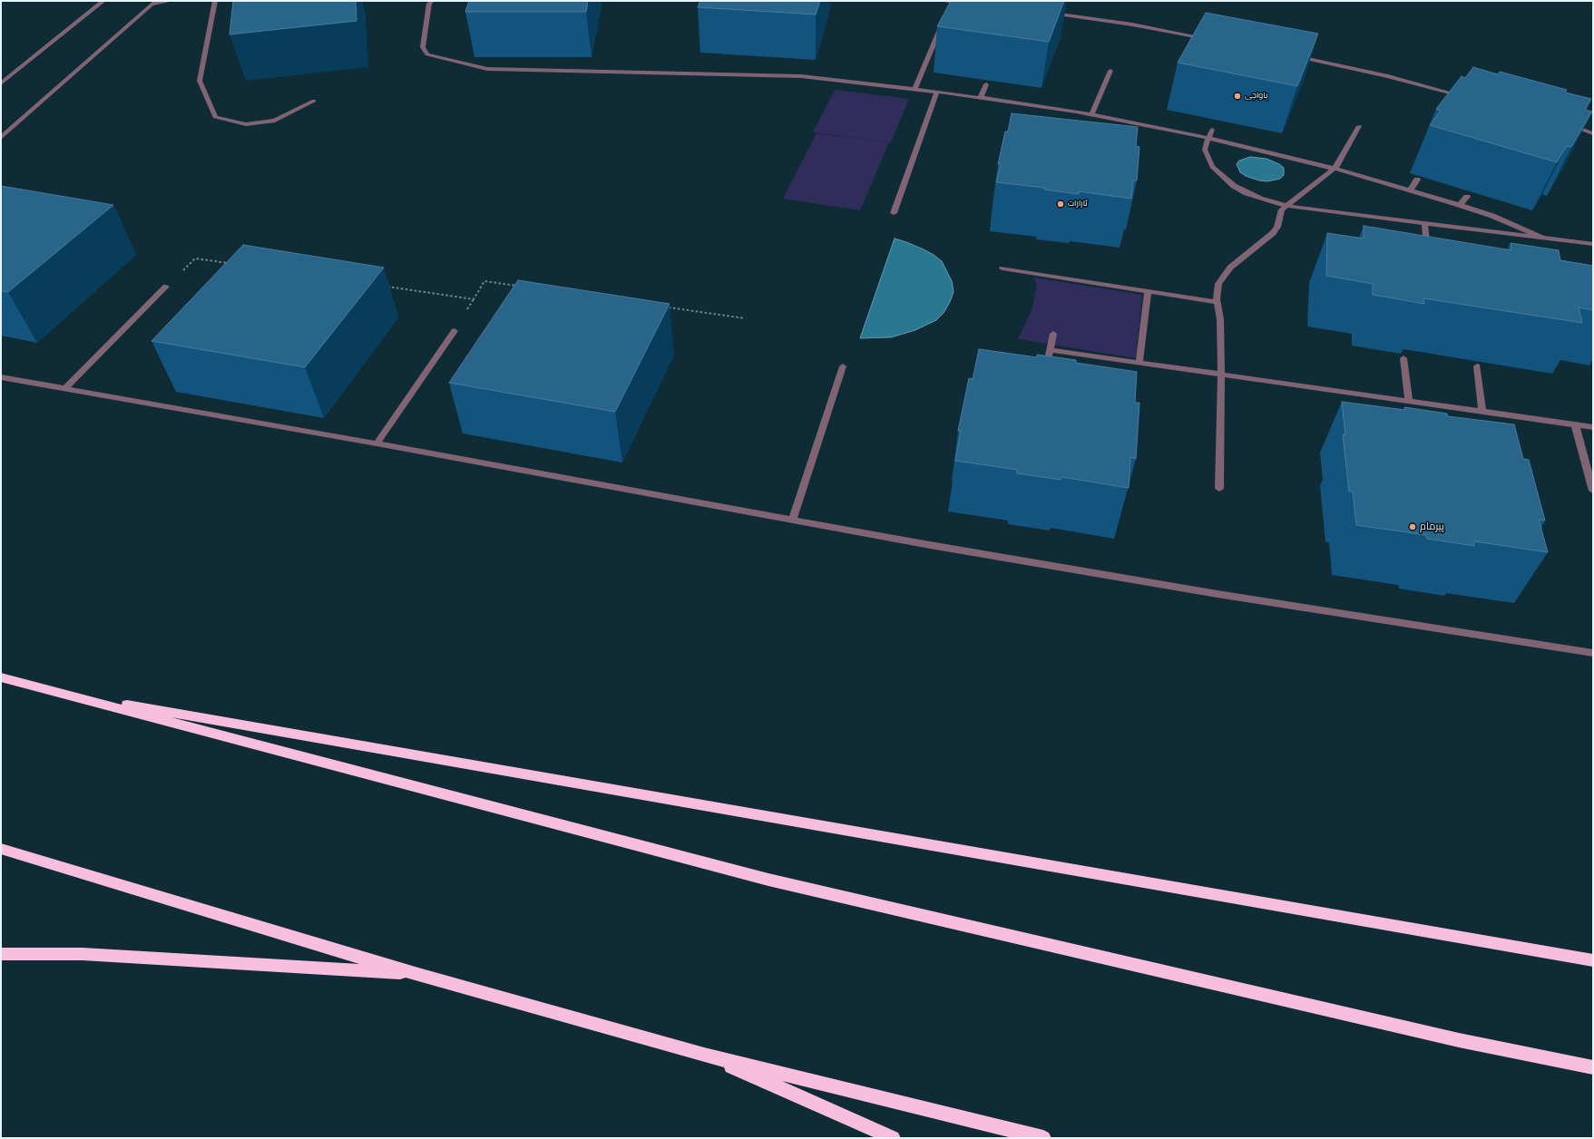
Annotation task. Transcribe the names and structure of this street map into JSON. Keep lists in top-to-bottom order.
{
  "places": ["باواجی", "ئارارات", "پیرمام"]
}
